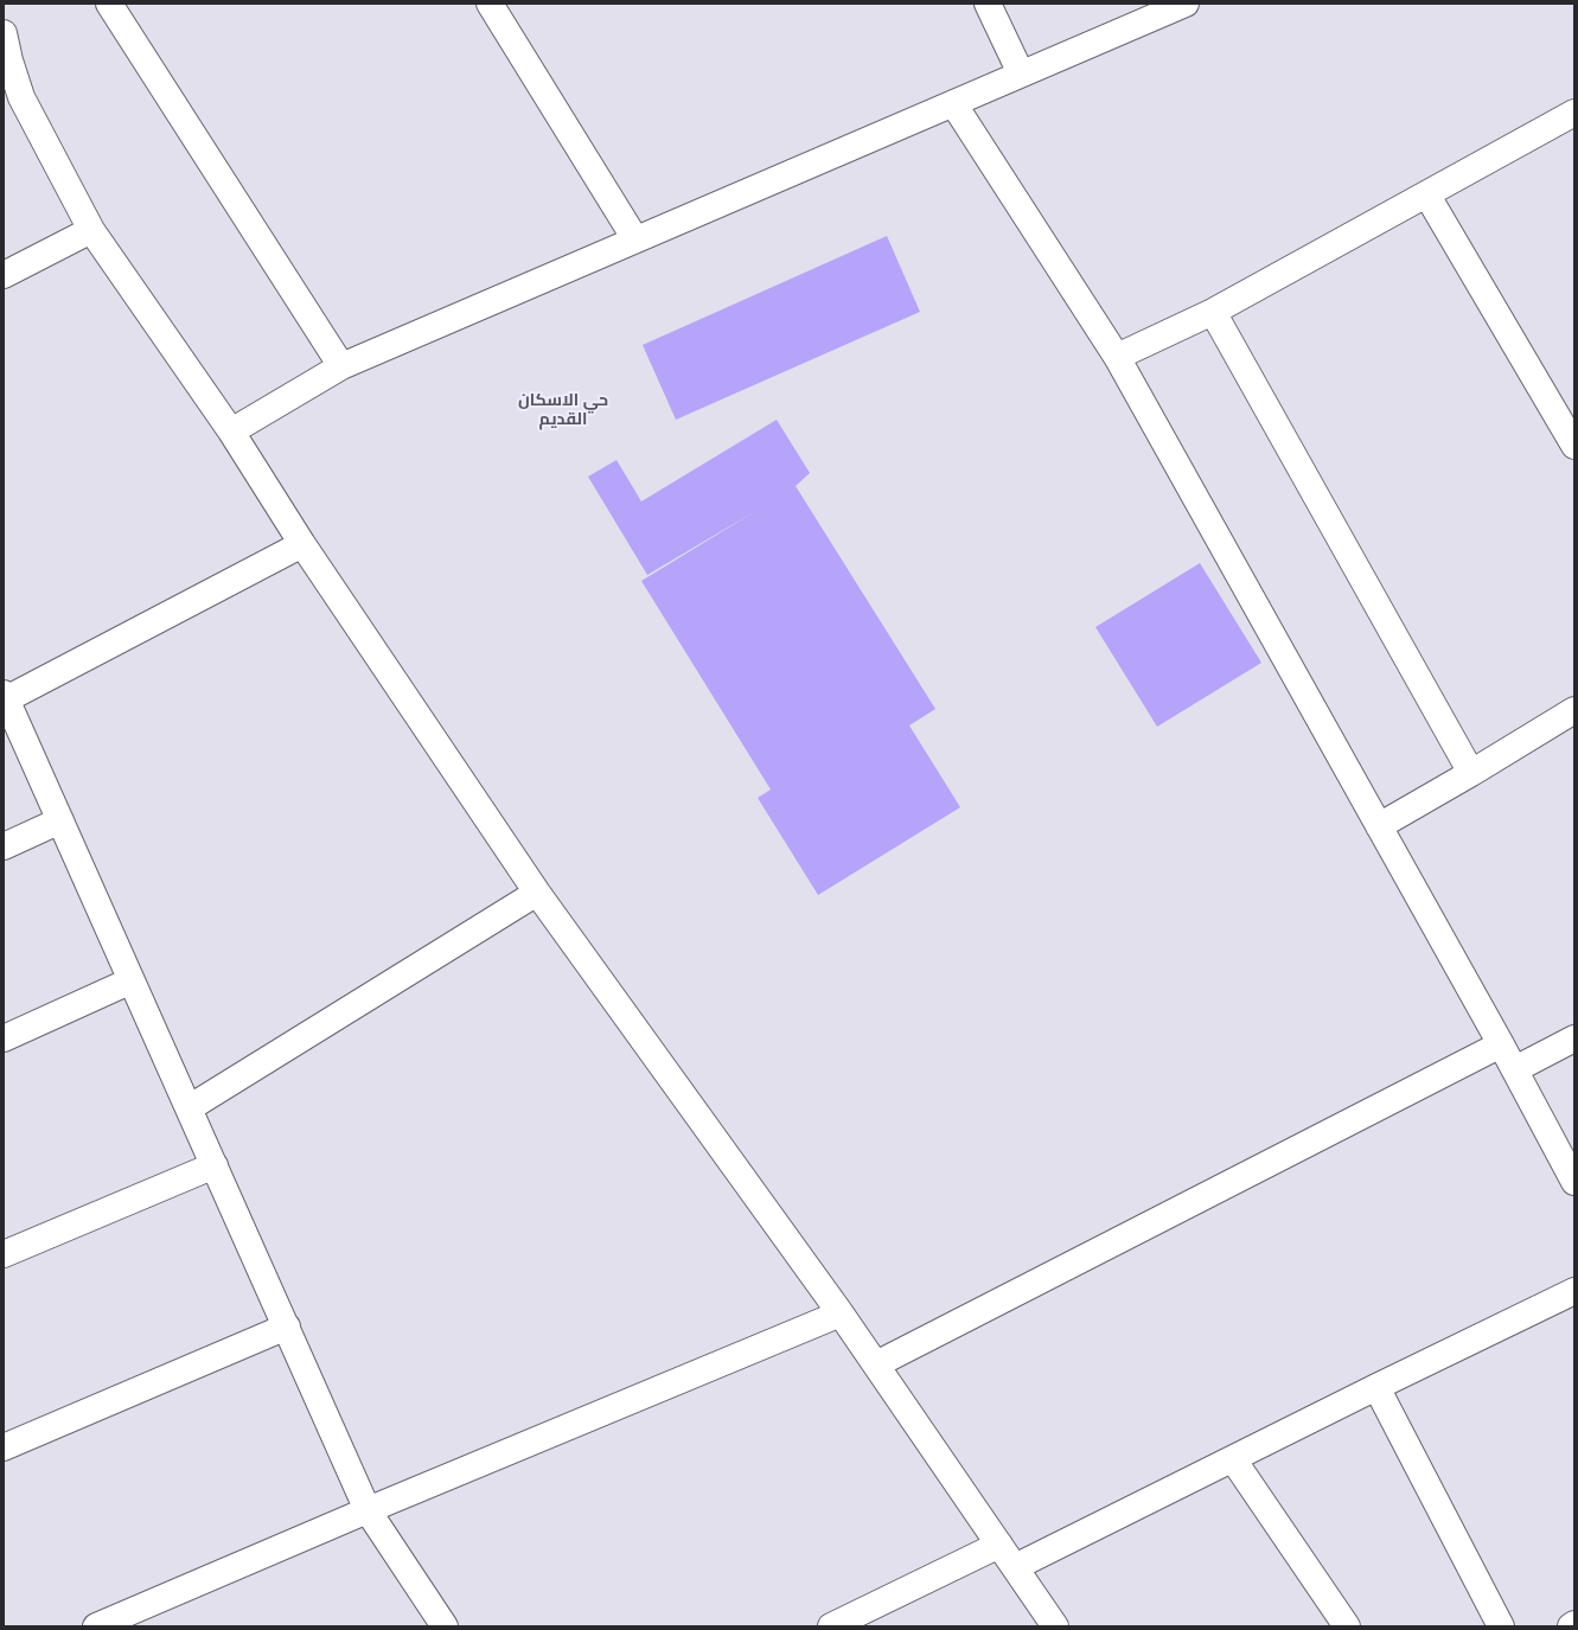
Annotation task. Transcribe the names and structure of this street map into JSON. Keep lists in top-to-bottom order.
{
  "districts": ["حي الاسكان القديم"]
}
